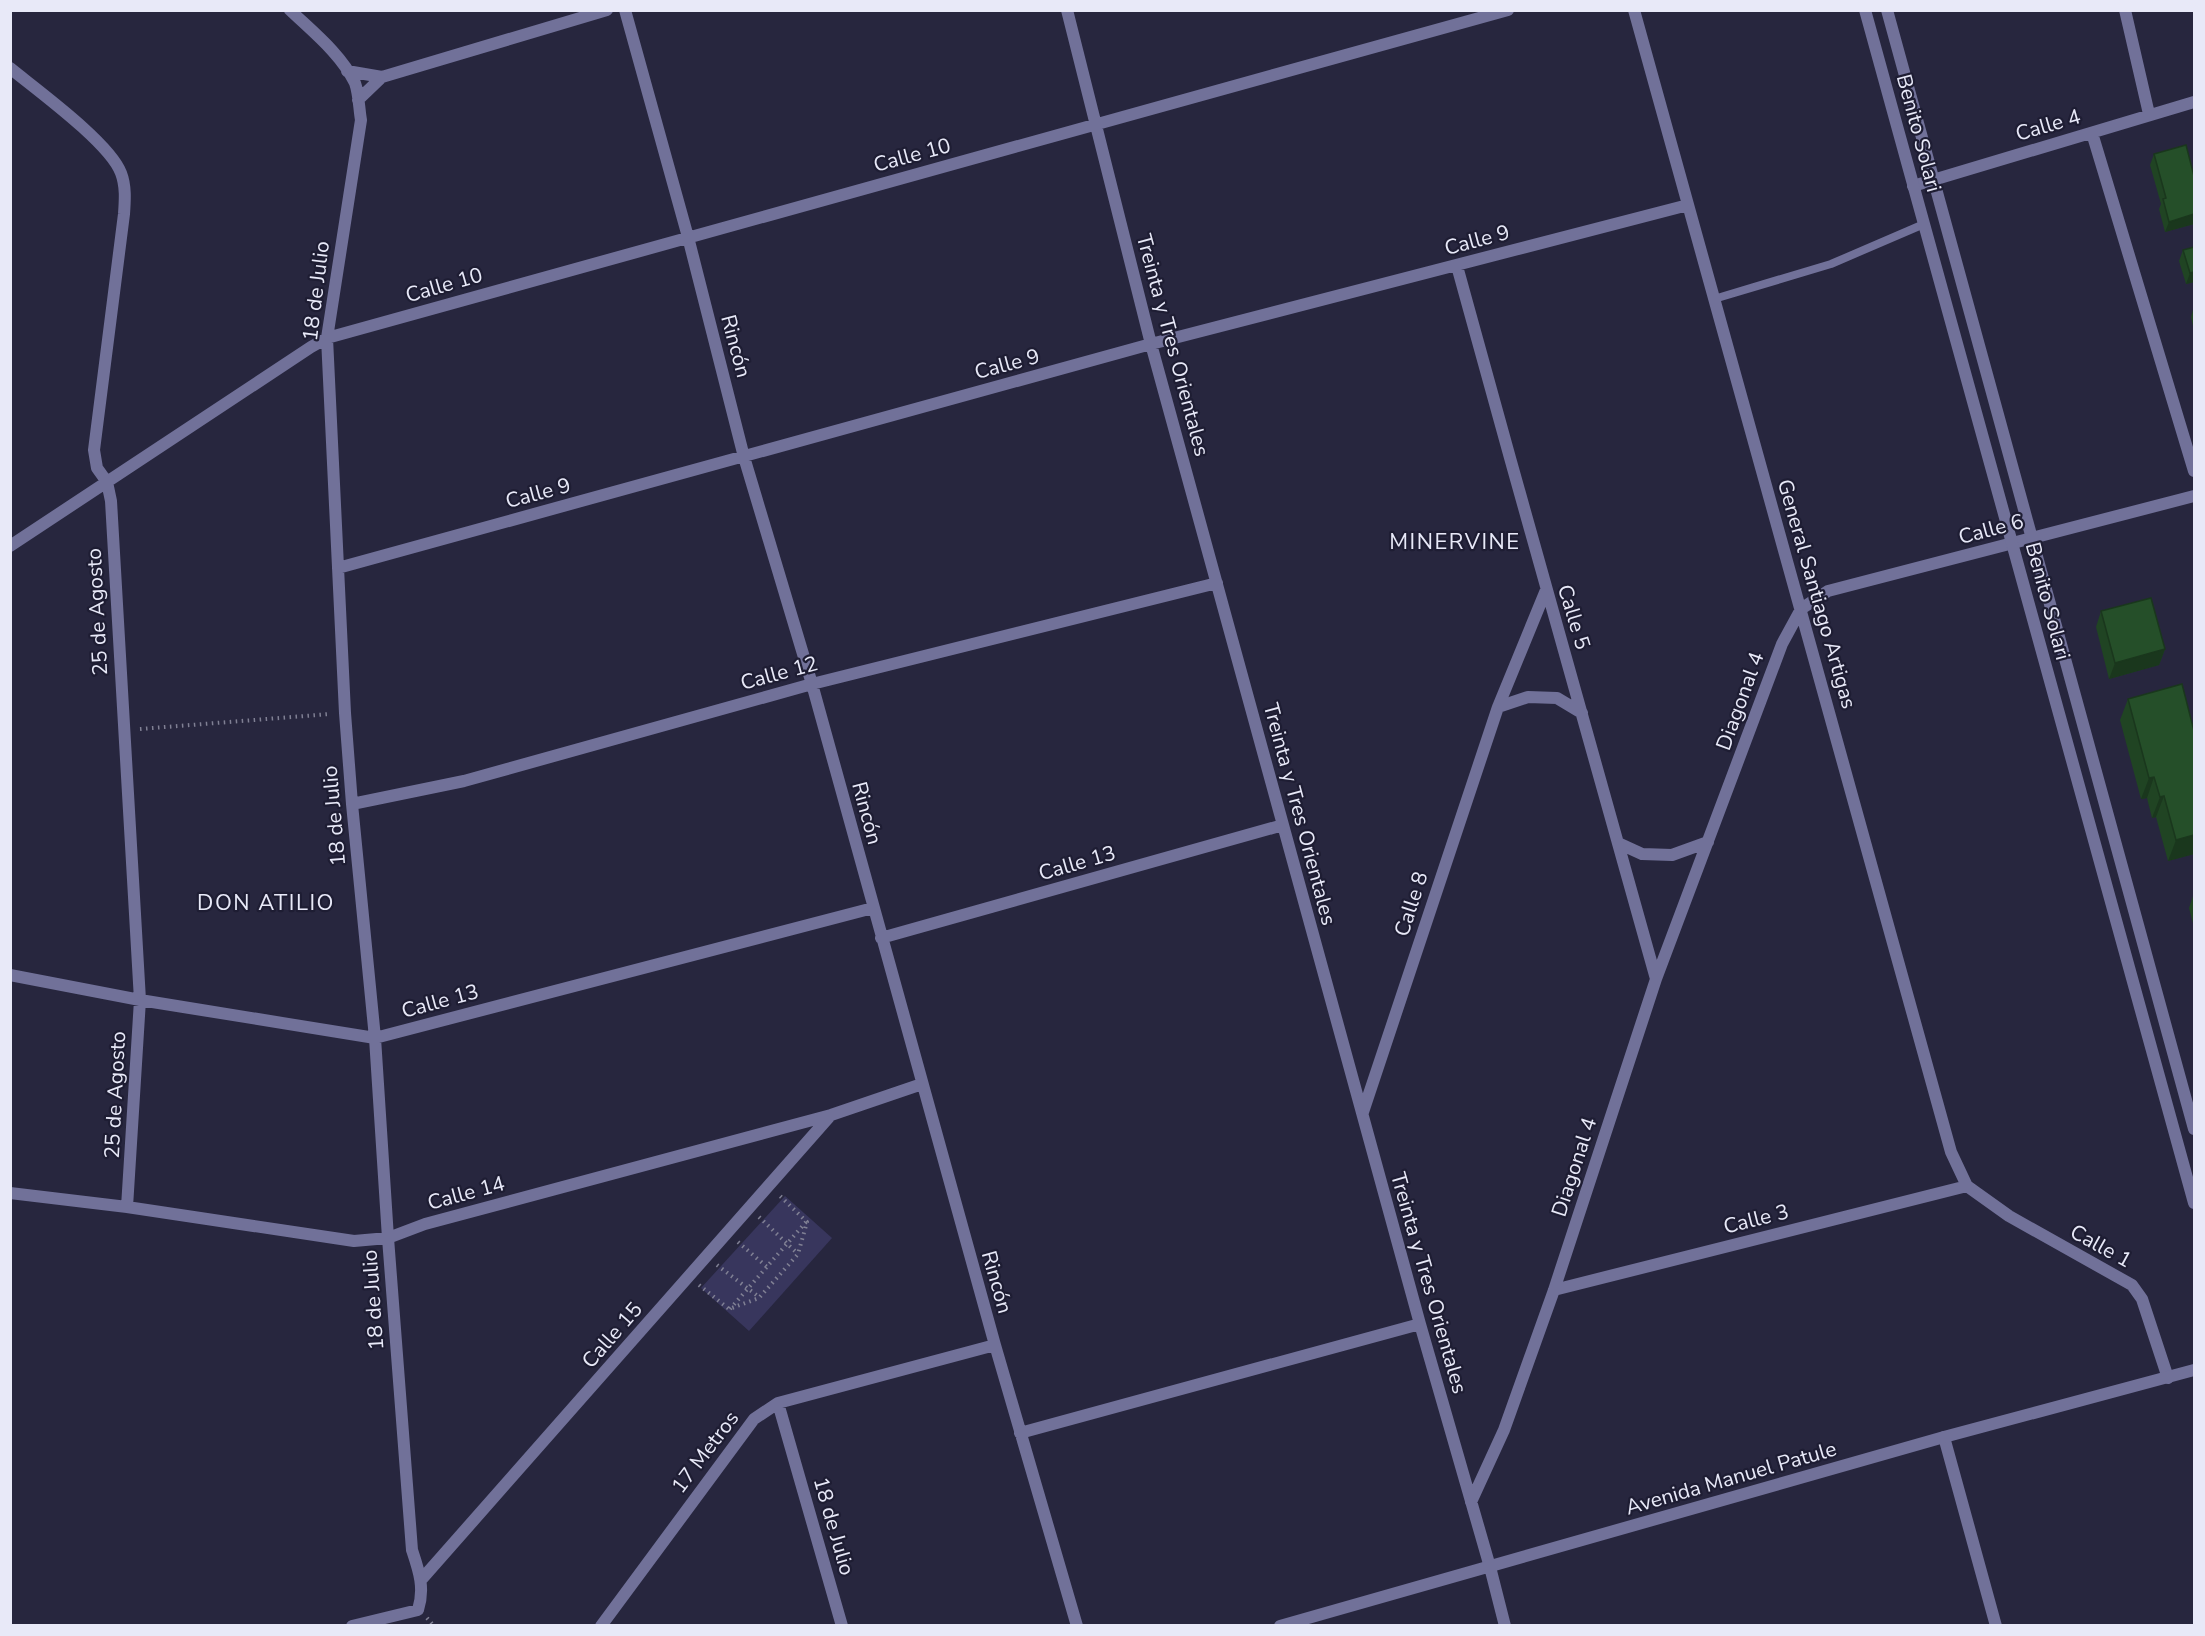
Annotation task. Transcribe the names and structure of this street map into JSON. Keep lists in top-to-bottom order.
{
  "streets": {
    "street": [
      "Calle 4",
      "Benito Solari",
      "Calle 10",
      "Calle 9",
      "18 de Julio",
      "Treinta y Tres Orientales",
      "Rincón",
      "Calle 6",
      "General Santiago Artigas",
      "25 de Agosto",
      "Calle 5",
      "Calle 12",
      "Diagonal 4",
      "Calle 13",
      "Calle 8",
      "Calle 14",
      "Calle 3",
      "Calle 1",
      "Calle 15",
      "17 Metros",
      "Avenida Manuel Patule"
    ]
  },
  "crossings": [
    ["Calle 4", "Benito Solari"],
    ["Benito Solari", "Calle 6"],
    ["Calle 10", "18 de Julio"],
    ["Calle 10", "Treinta y Tres Orientales"],
    ["Calle 10", "Rincón"],
    ["Calle 10", "25 de Agosto"],
    ["Calle 9", "18 de Julio"],
    ["Calle 9", "Treinta y Tres Orientales"],
    ["Calle 9", "Rincón"],
    ["Calle 9", "General Santiago Artigas"],
    ["Calle 9", "Calle 5"],
    ["18 de Julio", "Calle 12"],
    ["18 de Julio", "Calle 13"],
    ["18 de Julio", "Calle 14"],
    ["18 de Julio", "Calle 15"],
    ["18 de Julio", "17 Metros"],
    ["Treinta y Tres Orientales", "Calle 12"],
    ["Treinta y Tres Orientales", "Diagonal 4"],
    ["Treinta y Tres Orientales", "Calle 13"],
    ["Treinta y Tres Orientales", "Calle 8"],
    ["Treinta y Tres Orientales", "Avenida Manuel Patule"],
    ["Rincón", "Calle 12"],
    ["Rincón", "Calle 13"],
    ["Rincón", "Calle 14"],
    ["Rincón", "17 Metros"],
    ["Calle 6", "General Santiago Artigas"],
    ["Calle 6", "Diagonal 4"],
    ["General Santiago Artigas", "Diagonal 4"],
    ["General Santiago Artigas", "Calle 3"],
    ["General Santiago Artigas", "Calle 1"],
    ["25 de Agosto", "Calle 13"],
    ["25 de Agosto", "Calle 14"],
    ["Calle 5", "Diagonal 4"],
    ["Calle 5", "Calle 8"],
    ["Diagonal 4", "Calle 3"],
    ["Calle 14", "Calle 15"],
    ["Calle 3", "Calle 1"],
    ["Calle 1", "Avenida Manuel Patule"]
  ],
  "districts": ["MINERVINE", "DON ATILIO"]
}
